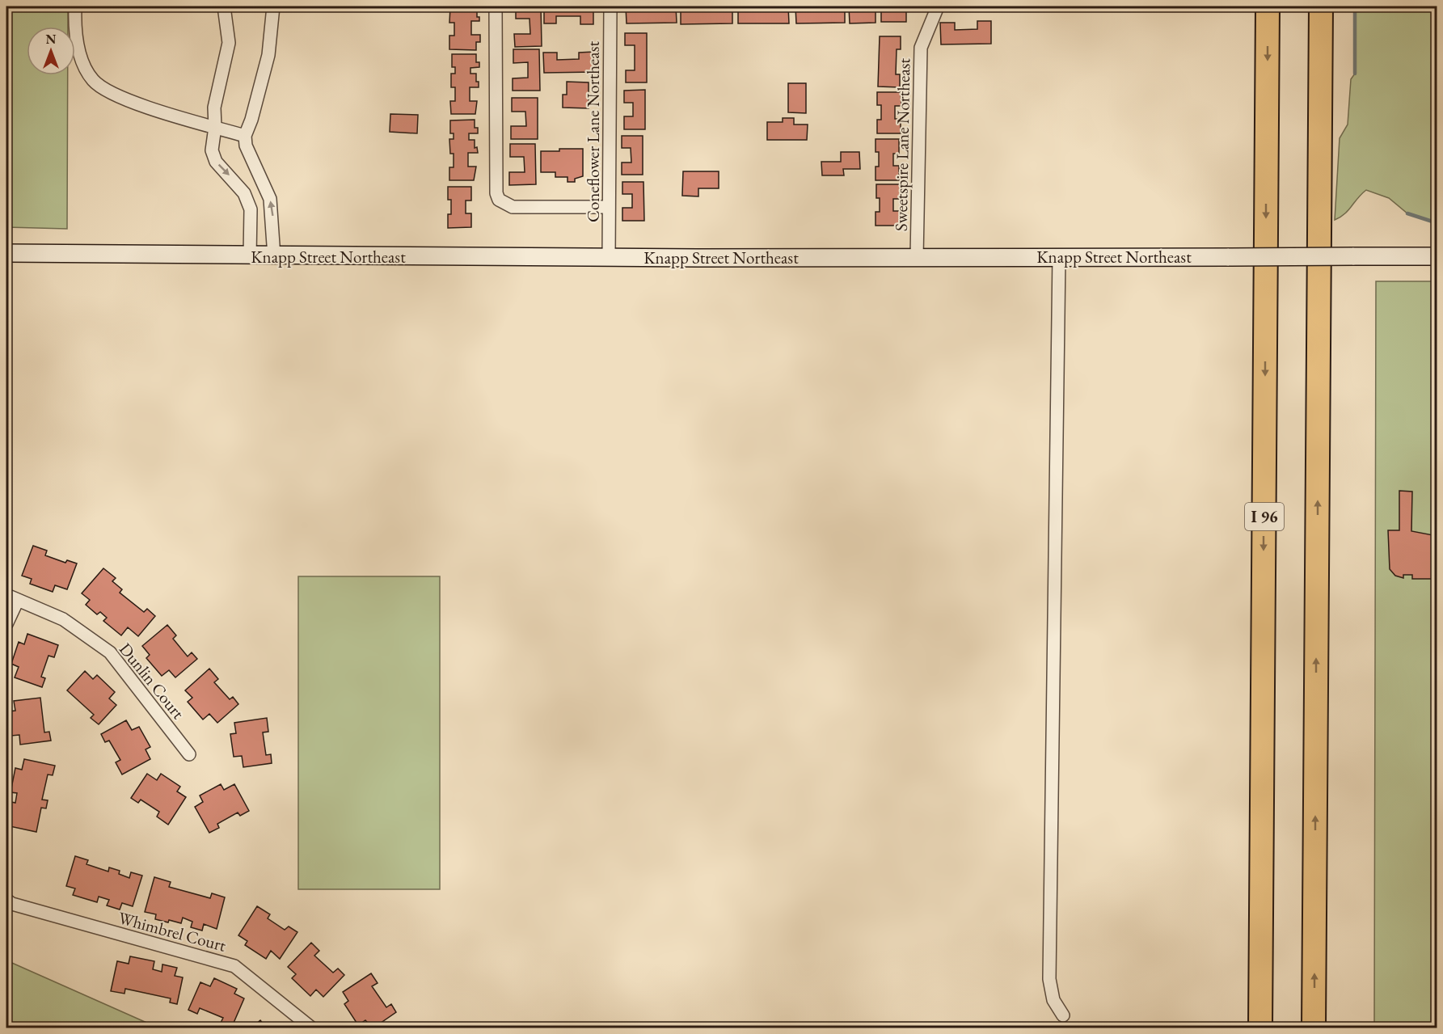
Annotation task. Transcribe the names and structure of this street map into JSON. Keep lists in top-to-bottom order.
{
  "streets": {
    "highway": ["I 96"],
    "main road": ["Knapp Street Northeast"],
    "street": [
      "Coneflower Lane Northeast",
      "Sweetspire Lane Northeast",
      "Dunlin Court",
      "Whimbrel Court"
    ]
  },
  "crossings": [
    ["Coneflower Lane Northeast", "Knapp Street Northeast"],
    ["Sweetspire Lane Northeast", "Knapp Street Northeast"]
  ],
  "north": "top"
}
